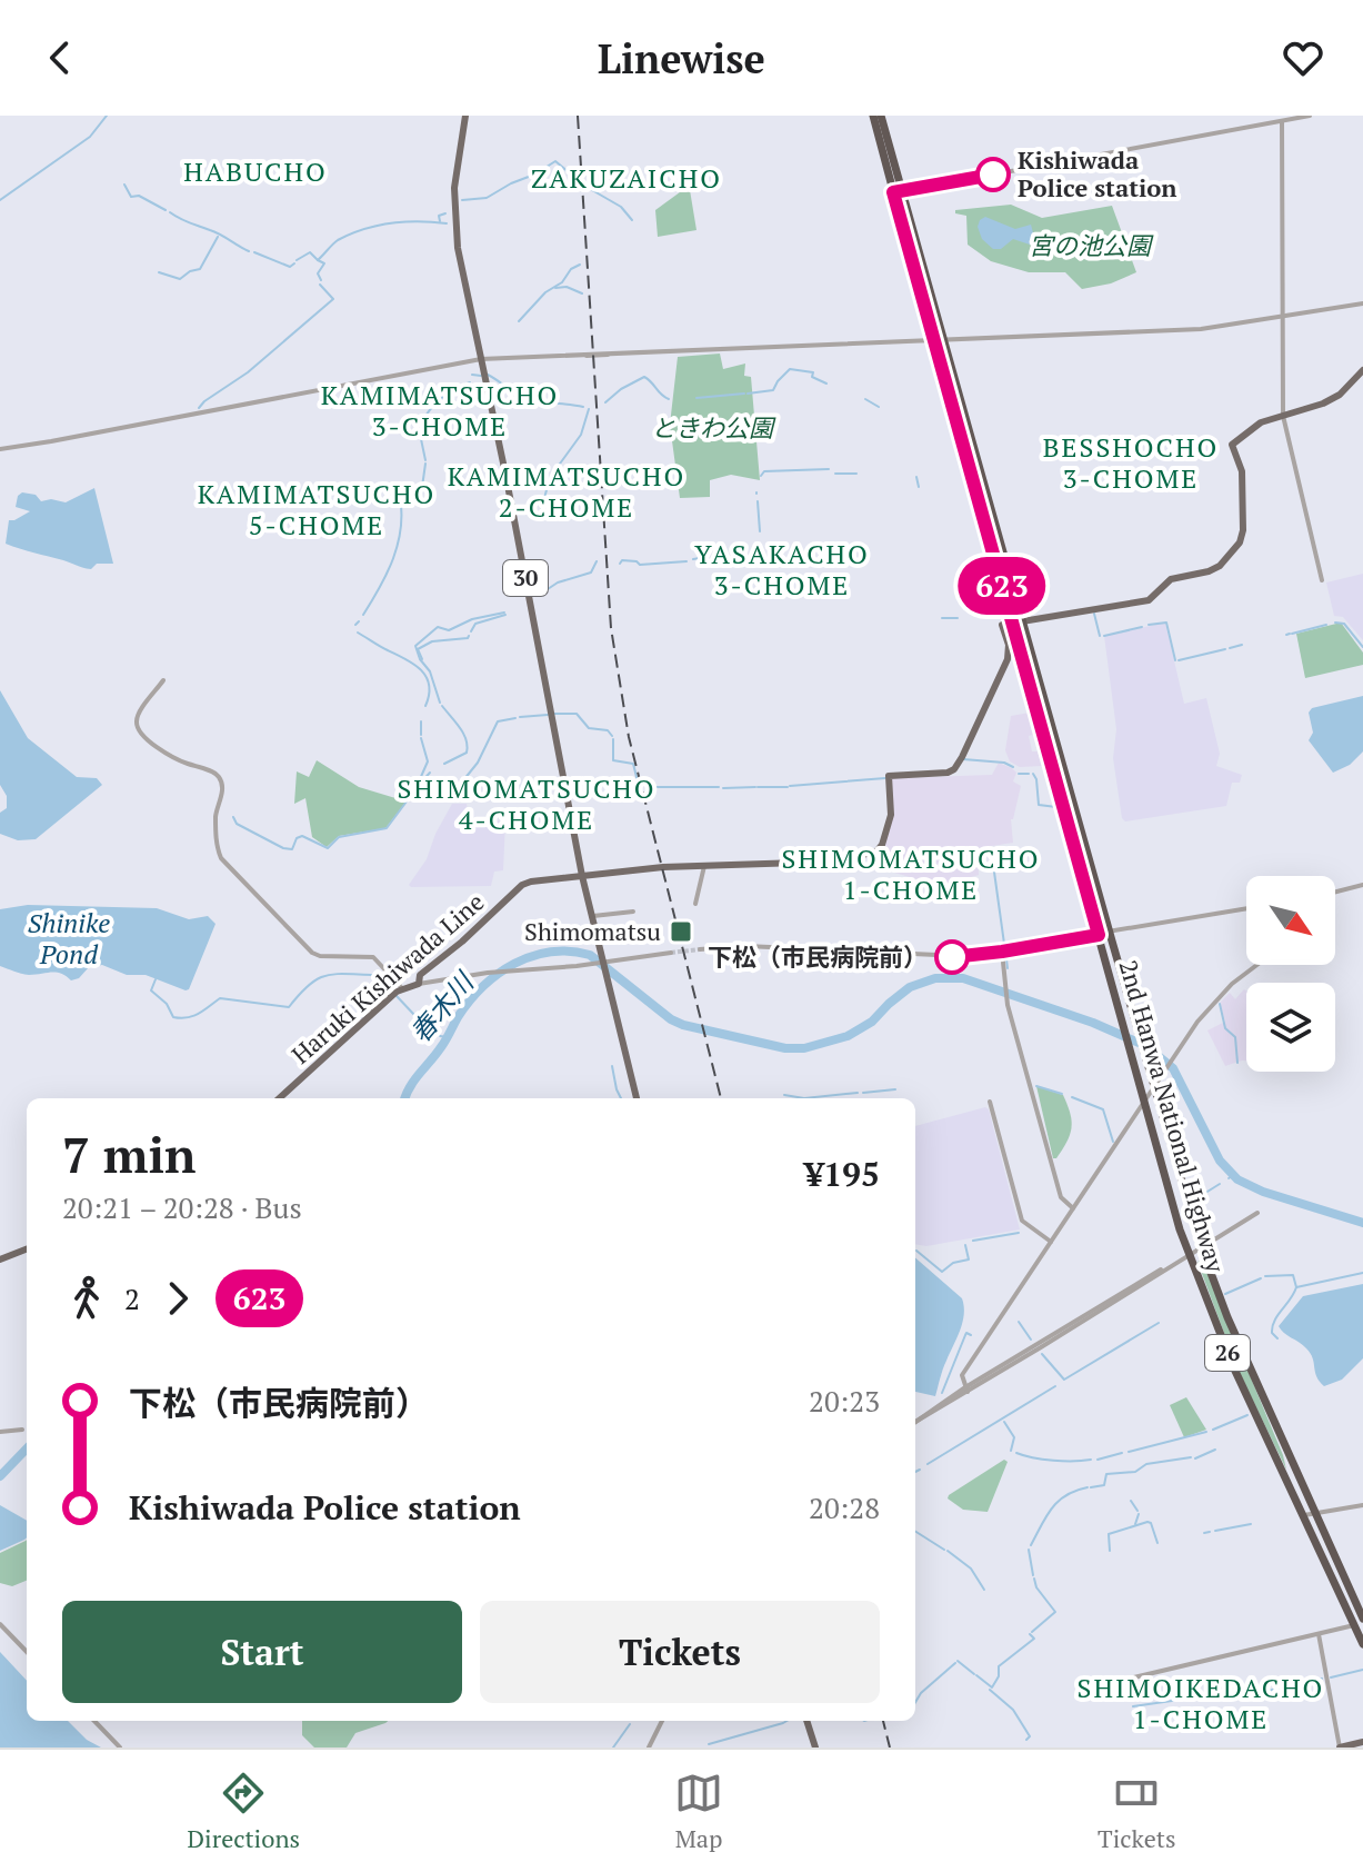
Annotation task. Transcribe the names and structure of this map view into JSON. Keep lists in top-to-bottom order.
{
  "streets": {
    "highway": ["2nd Hanwa National Highway", "26"],
    "main road": ["30", "Haruki Kishiwada Line"]
  },
  "crossings": [
    ["30", "Haruki Kishiwada Line"],
    ["Haruki Kishiwada Line", "2nd Hanwa National Highway"],
    ["2nd Hanwa National Highway", "26"]
  ],
  "districts": [
    "HABUCHO",
    "ZAKUZAICHO",
    "KAMIMATSUCHO 3-CHOME",
    "BESSHOCHO 3-CHOME",
    "KAMIMATSUCHO 2-CHOME",
    "KAMIMATSUCHO 5-CHOME",
    "YASAKACHO 3-CHOME",
    "SHIMOMATSUCHO 4-CHOME",
    "SHIMOMATSUCHO 1-CHOME",
    "SHIMOIKEDACHO 1-CHOME"
  ],
  "water": ["Shinike Pond", "春木川"],
  "parks": ["宮の池公園", "ときわ公園"],
  "places": {
    "other": ["Kishiwada Police station", "下松（市民病院前）"],
    "transit": ["Shimomatsu"]
  },
  "lines": ["bus line 623"],
  "north": "bottom right",
  "page": {
    "header": "Linewise",
    "on_map": "623",
    "heading": ["7 min", "20:21 – 20:28 · Bus", "¥195"],
    "legs": ["2", "623"],
    "list": [
      {
        "name": "下松（市民病院前）",
        "value": "20:23"
      },
      {
        "name": "Kishiwada Police station",
        "value": "20:28"
      }
    ],
    "buttons": ["Start", "Tickets"],
    "tabs": ["Directions", "Map", "Tickets"]
  }
}
